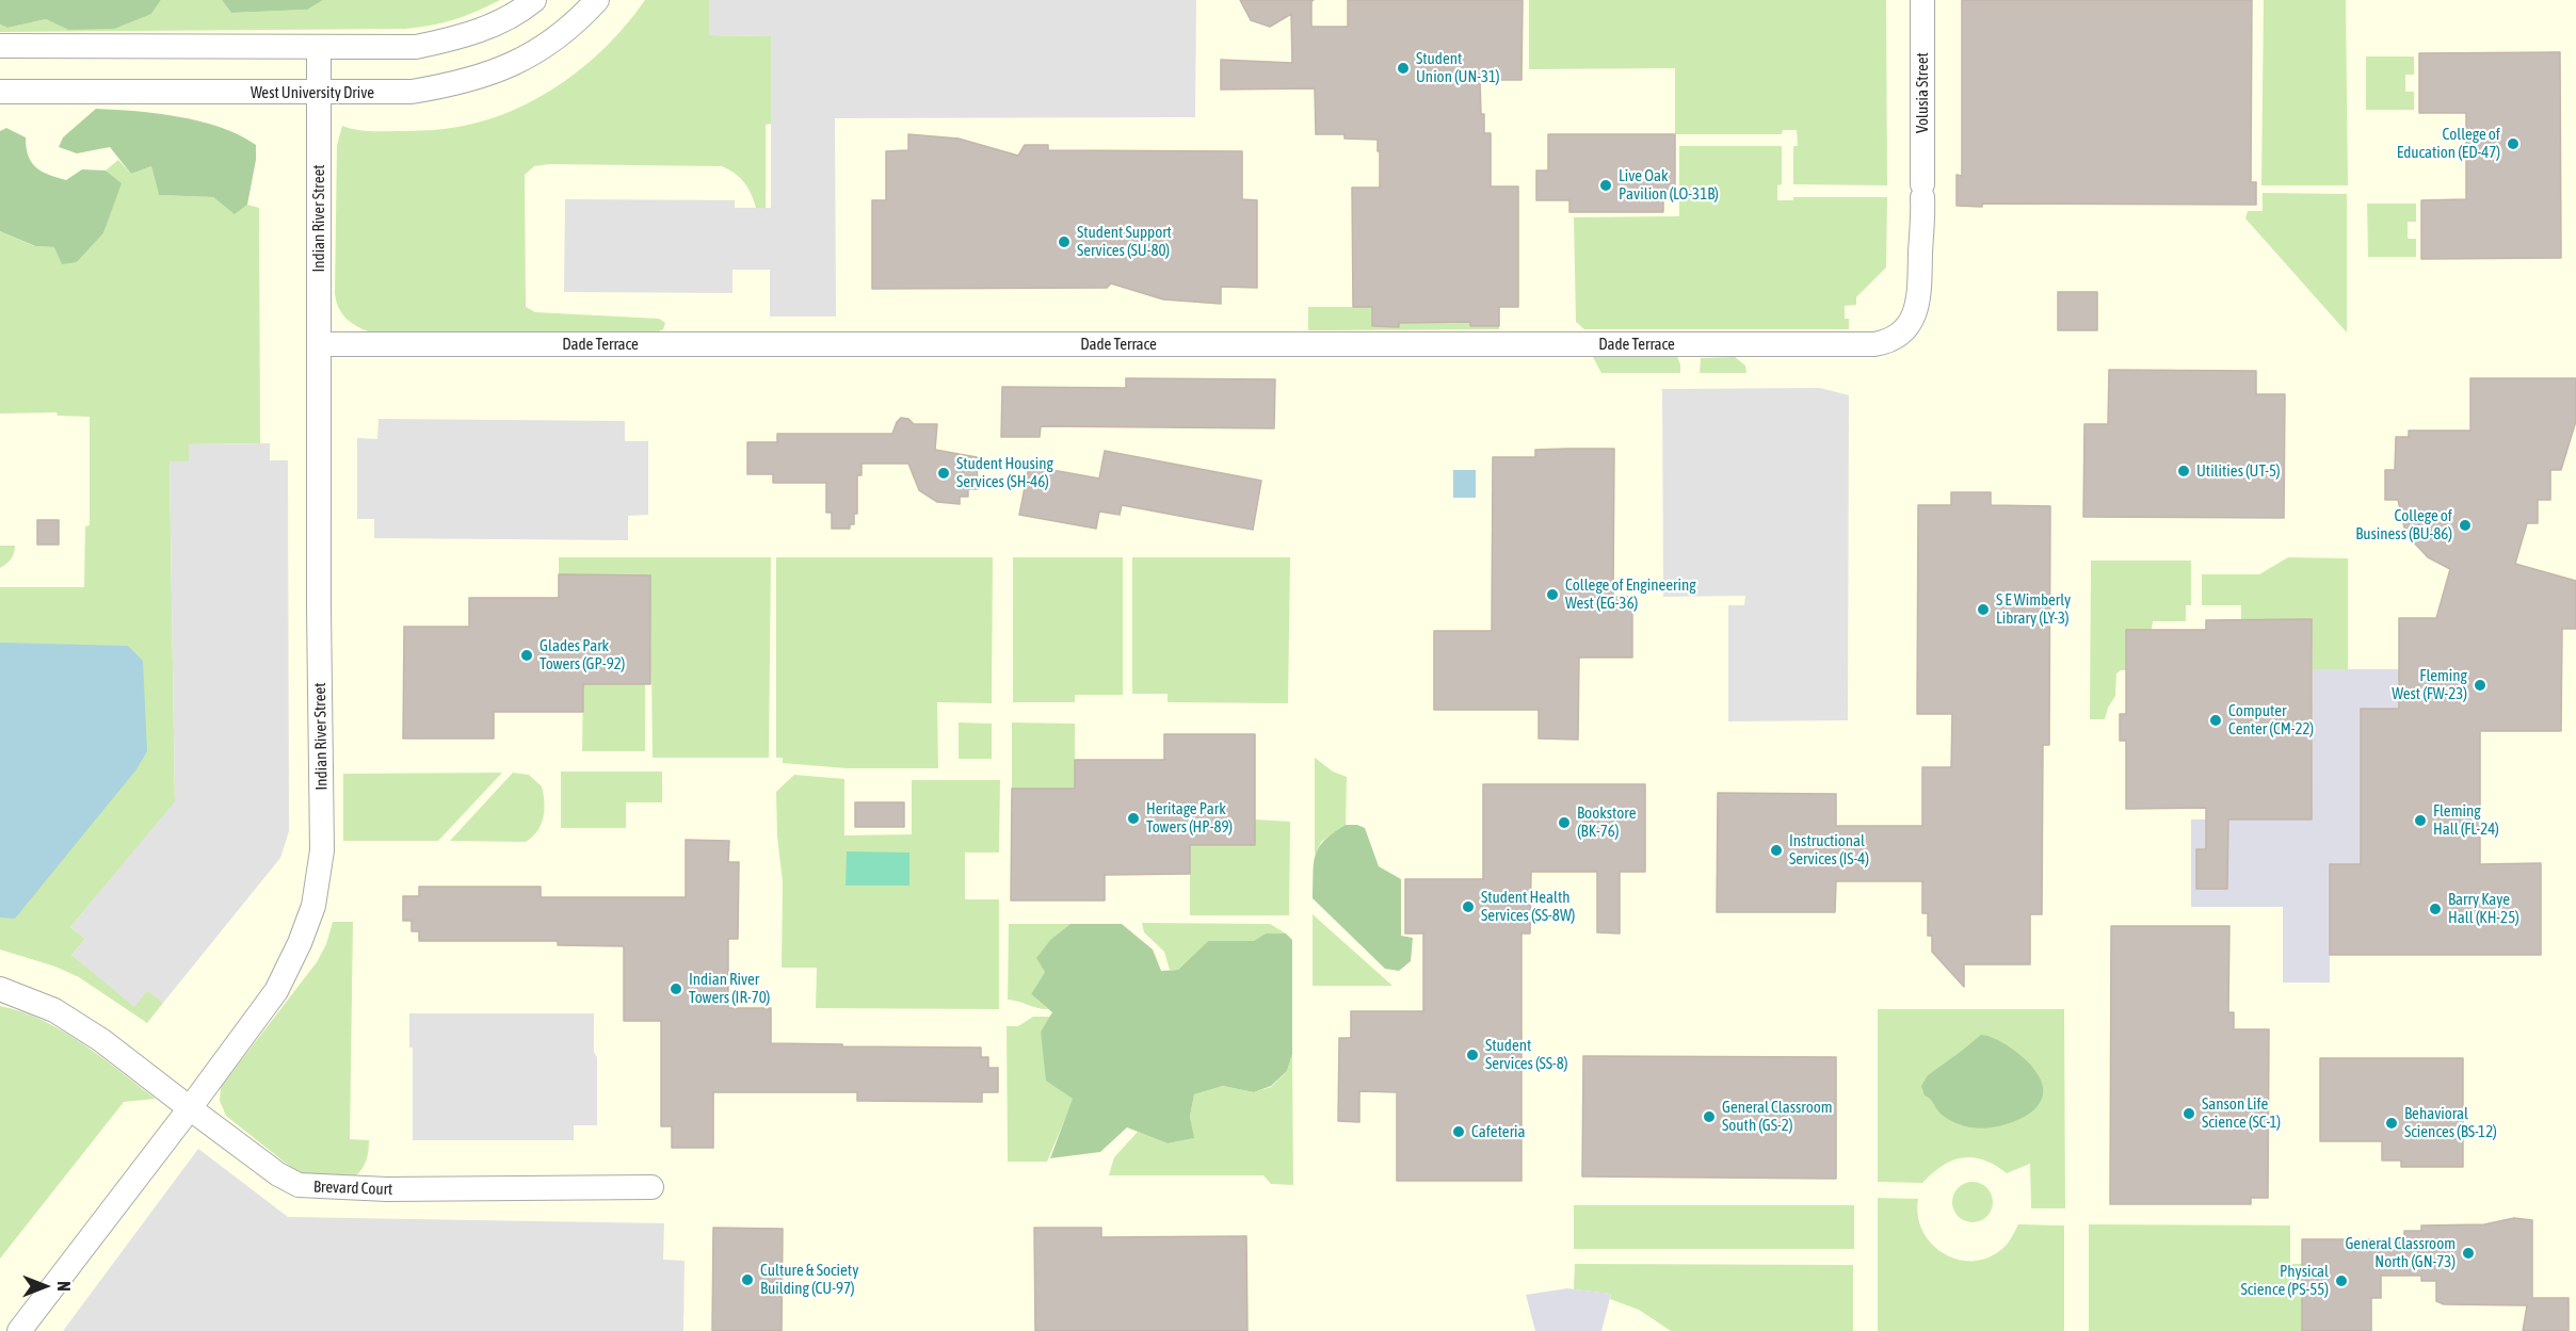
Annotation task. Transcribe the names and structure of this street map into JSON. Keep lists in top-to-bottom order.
{
  "streets": {
    "street": [
      "West University Drive",
      "Volusia Street",
      "Indian River Street",
      "Dade Terrace",
      "Brevard Court"
    ]
  },
  "crossings": [
    ["West University Drive", "Indian River Street"],
    ["Volusia Street", "Dade Terrace"],
    ["Indian River Street", "Dade Terrace"],
    ["Indian River Street", "Brevard Court"]
  ],
  "places": [
    "Student Union (UN-31)",
    "College of Education (ED-47)",
    "Live Oak Pavilion (LO-31B)",
    "Student Support Services (SU-80)",
    "Utilities (UT-5)",
    "Student Housing Services (SH-46)",
    "College of Business (BU-86)",
    "College of Engineering West (EG-36)",
    "S E Wimberly Library (LY-3)",
    "Glades Park Towers (GP-92)",
    "Fleming West (FW-23)",
    "Computer Center (CM-22)",
    "Heritage Park Towers (HP-89)",
    "Fleming Hall (FL-24)",
    "Bookstore (BK-76)",
    "Instructional Services (IS-4)",
    "Student Health Services (SS-8W)",
    "Barry Kaye Hall (KH-25)",
    "Indian River Towers (IR-70)",
    "Student Services (SS-8)",
    "Sanson Life Science (SC-1)",
    "General Classroom South (GS-2)",
    "Behavioral Sciences (BS-12)",
    "Cafeteria",
    "General Classroom North (GN-73)",
    "Culture & Society Building (CU-97)",
    "Physical Science (PS-55)"
  ],
  "north": "right"
}
